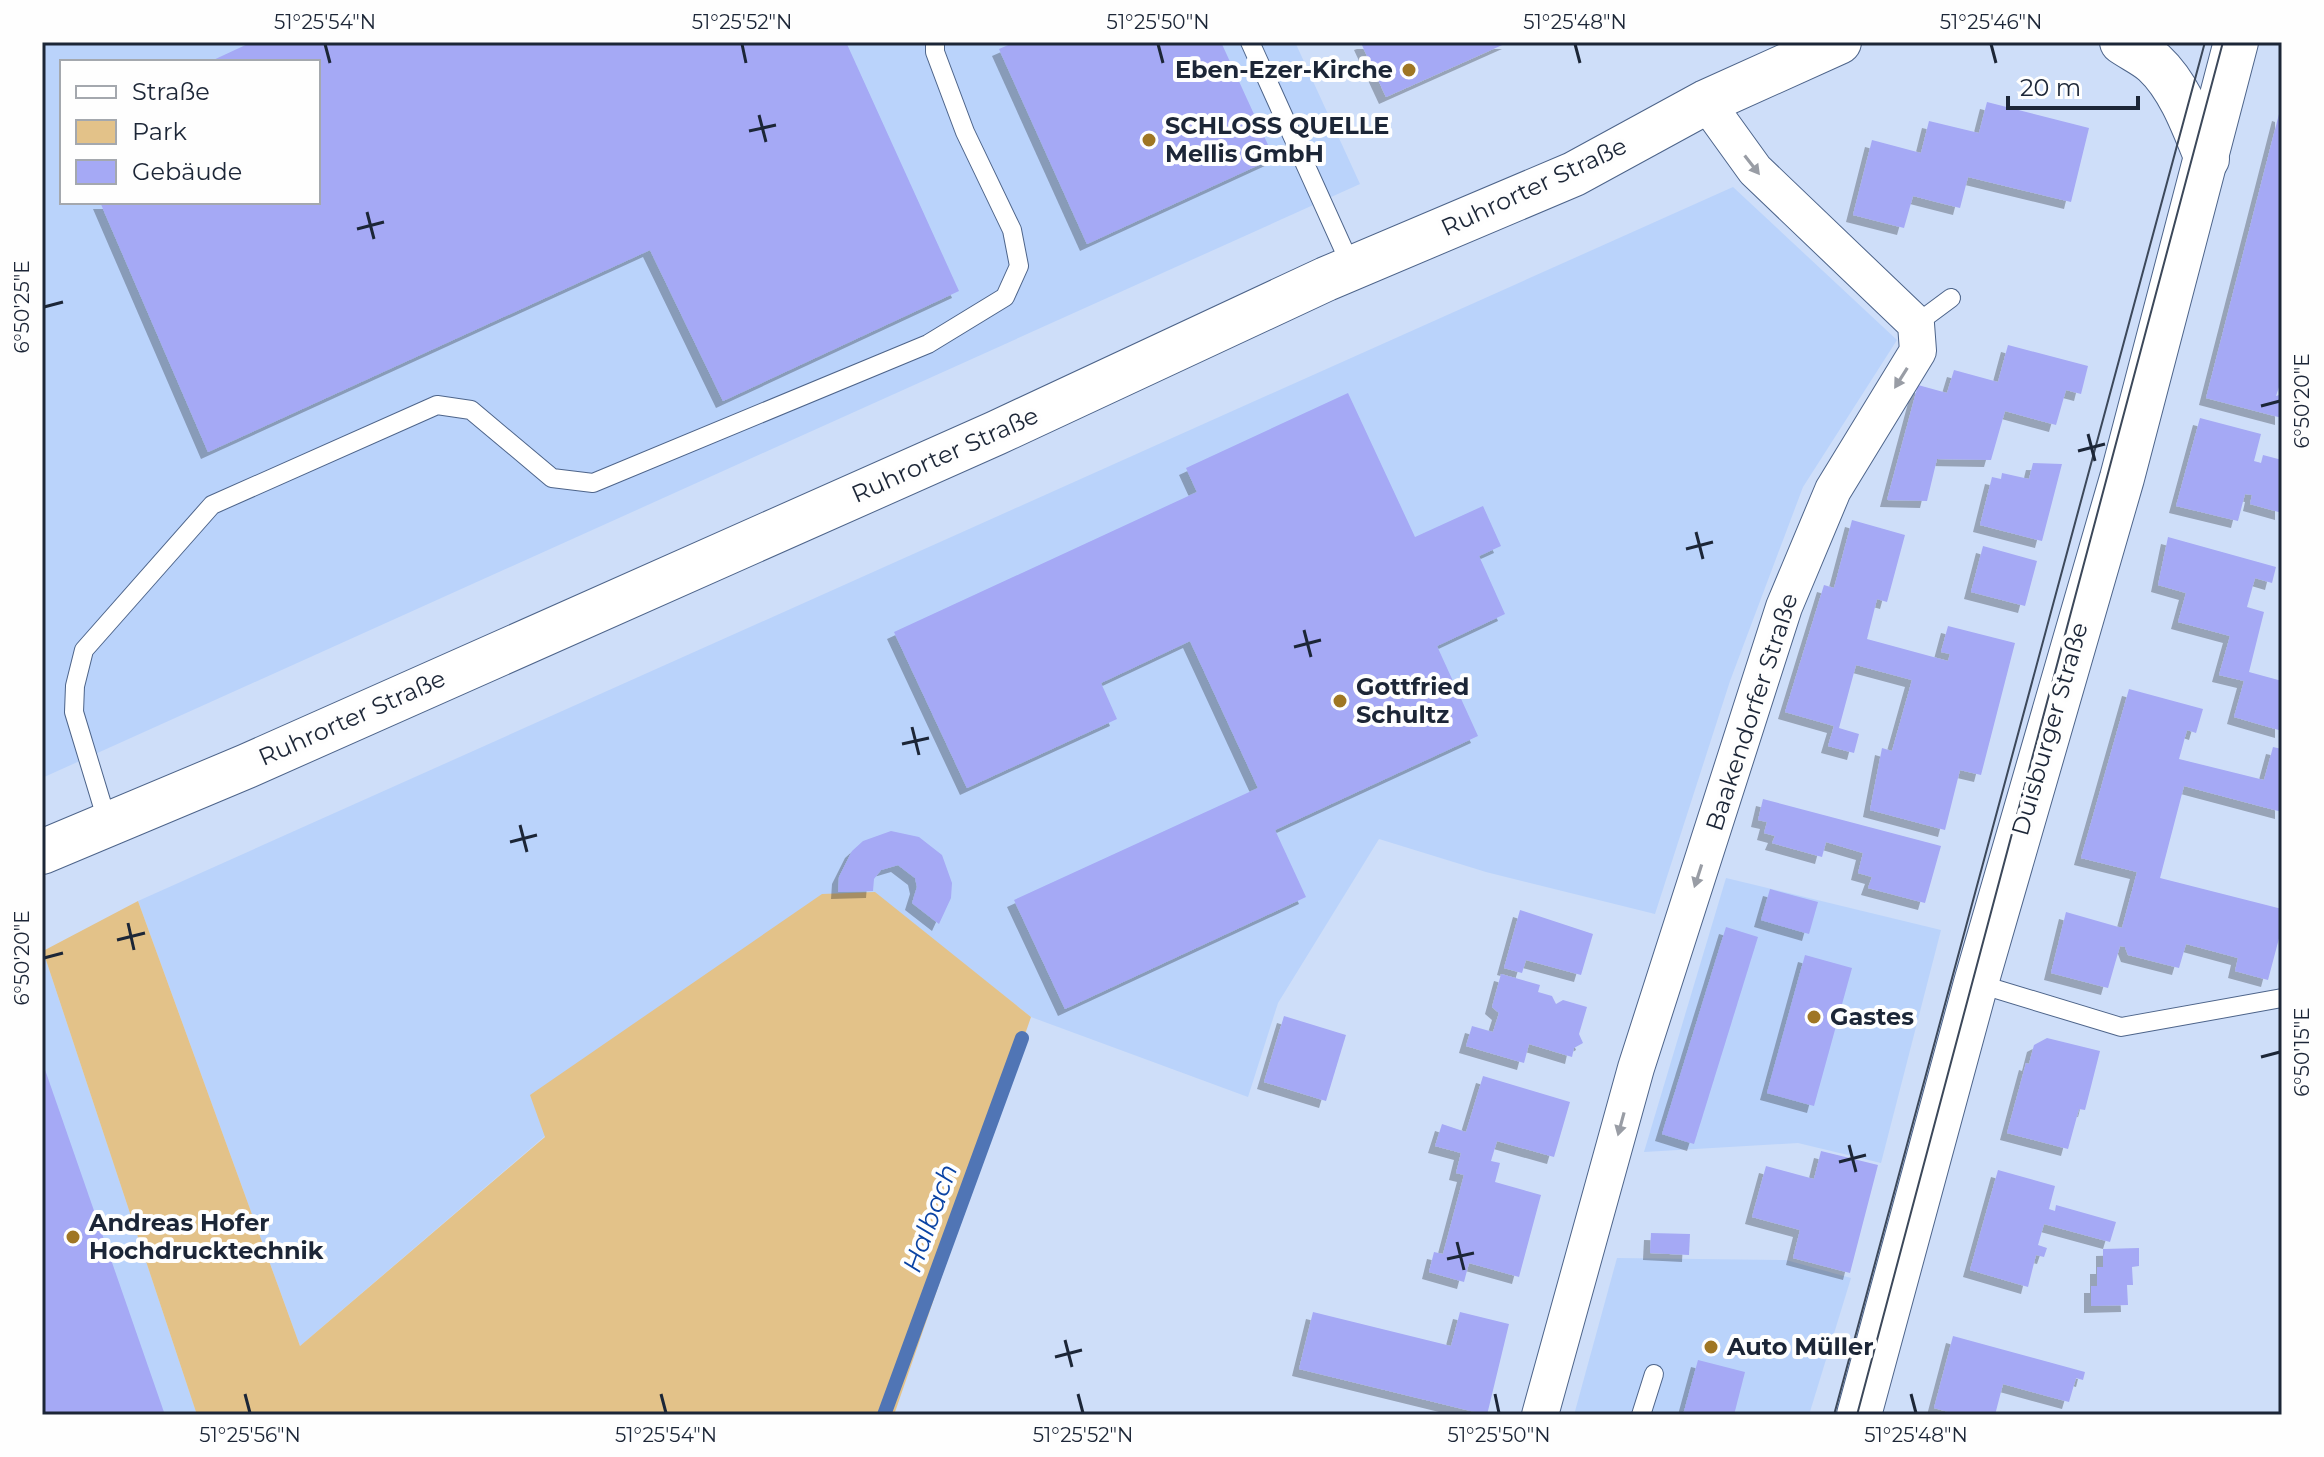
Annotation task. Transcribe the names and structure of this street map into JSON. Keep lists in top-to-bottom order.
{
  "streets": {
    "street": ["Ruhrorter Straße", "Baakendorfer Straße", "Duisburger Straße"]
  },
  "one_way": ["Baakendorfer Straße"],
  "water": ["Halbach"],
  "places": [
    "Eben-Ezer-Kirche",
    "SCHLOSS QUELLE Mellis GmbH",
    "Gottfried Schultz",
    "Gastes",
    "Andreas Hofer Hochdrucktechnik",
    "Auto Müller"
  ],
  "legend": ["Straße", "Park", "Gebäude"],
  "scale_bar": "20 m",
  "coordinates": [
    "51°25'54\"N",
    "51°25'52\"N",
    "51°25'50\"N",
    "51°25'48\"N",
    "51°25'46\"N",
    "6°50'25\"E",
    "6°50'20\"E",
    "6°50'15\"E",
    "51°25'56\"N"
  ]
}
